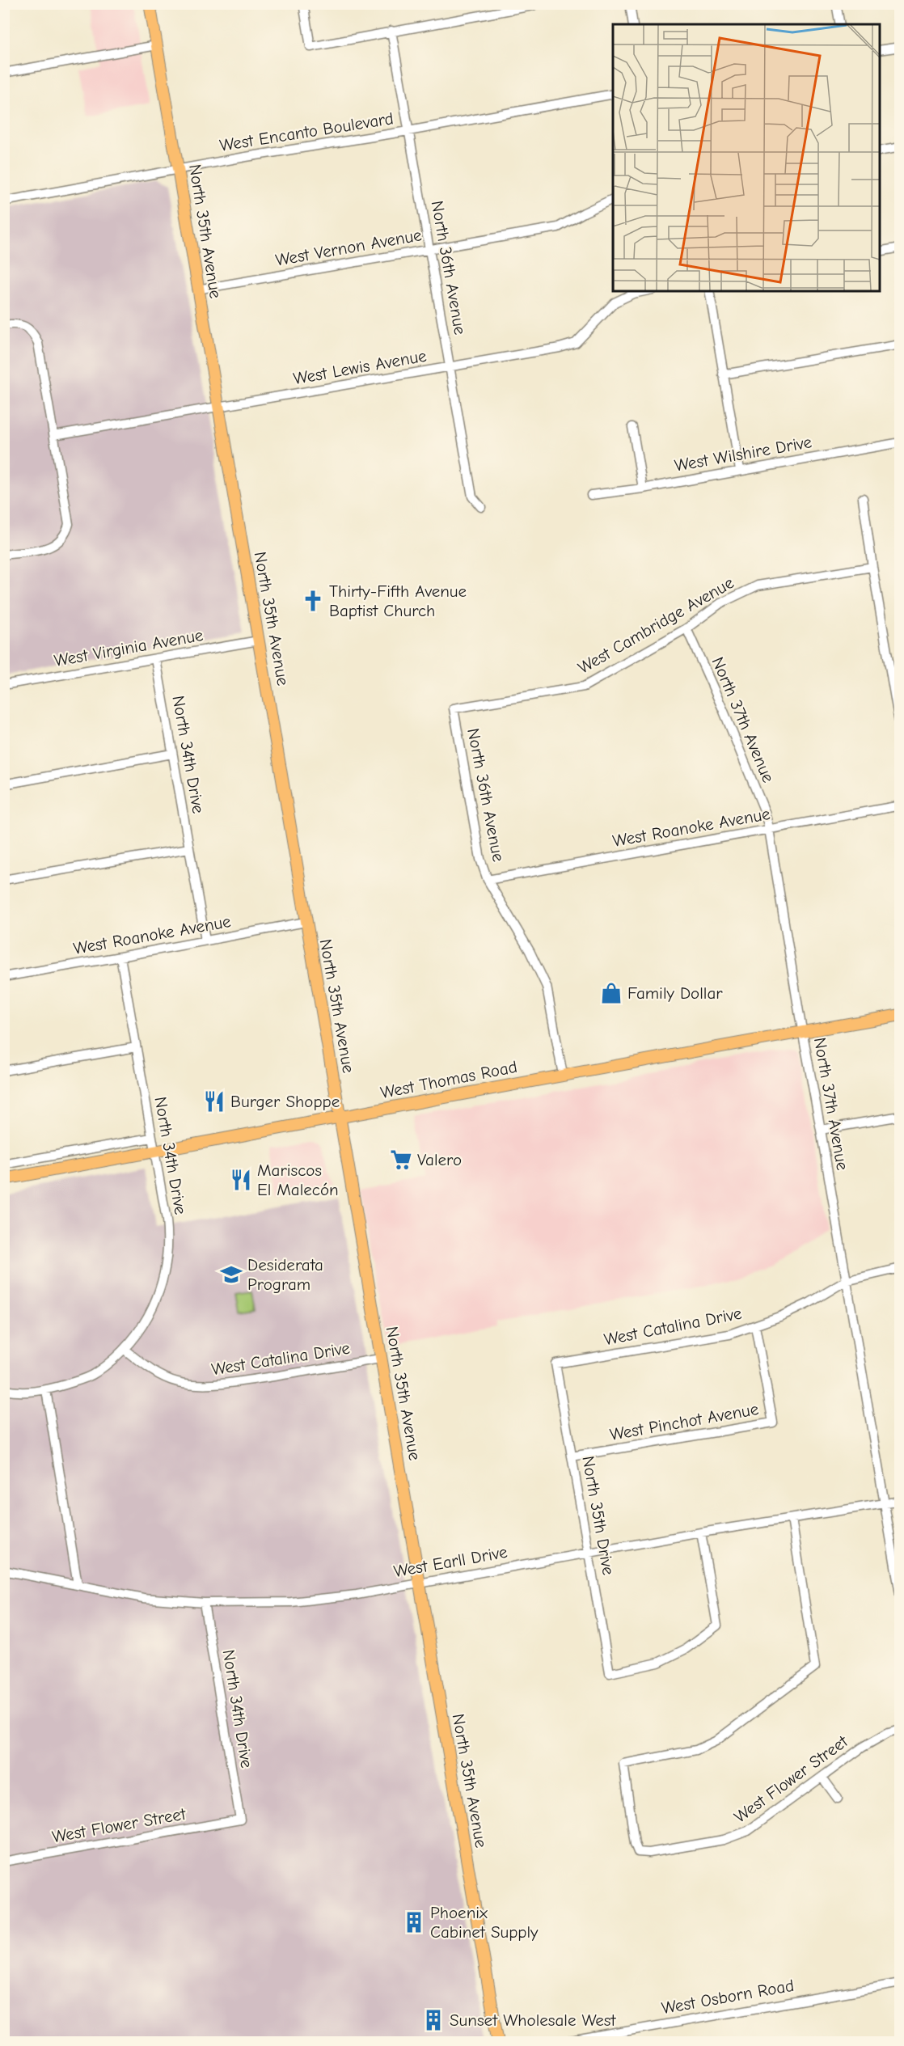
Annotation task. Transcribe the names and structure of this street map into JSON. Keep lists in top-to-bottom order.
{
  "streets": {
    "main road": ["North 35th Avenue", "West Thomas Road"],
    "street": [
      "West Encanto Boulevard",
      "West Vernon Avenue",
      "North 36th Avenue",
      "West Lewis Avenue",
      "West Wilshire Drive",
      "West Cambridge Avenue",
      "West Virginia Avenue",
      "North 37th Avenue",
      "North 34th Drive",
      "West Roanoke Avenue",
      "West Catalina Drive",
      "West Pinchot Avenue",
      "North 35th Drive",
      "West Earll Drive",
      "West Flower Street",
      "West Osborn Road"
    ]
  },
  "crossings": [
    ["West Encanto Boulevard", "North 35th Avenue"],
    ["West Encanto Boulevard", "North 36th Avenue"],
    ["North 35th Avenue", "West Vernon Avenue"],
    ["North 35th Avenue", "West Lewis Avenue"],
    ["North 35th Avenue", "West Virginia Avenue"],
    ["North 35th Avenue", "West Roanoke Avenue"],
    ["North 35th Avenue", "West Thomas Road"],
    ["North 35th Avenue", "West Catalina Drive"],
    ["North 35th Avenue", "West Earll Drive"],
    ["West Vernon Avenue", "North 36th Avenue"],
    ["North 36th Avenue", "West Lewis Avenue"],
    ["North 36th Avenue", "West Cambridge Avenue"],
    ["North 36th Avenue", "West Roanoke Avenue"],
    ["North 36th Avenue", "West Thomas Road"],
    ["West Cambridge Avenue", "North 37th Avenue"],
    ["West Virginia Avenue", "North 34th Drive"],
    ["North 37th Avenue", "West Roanoke Avenue"],
    ["North 37th Avenue", "West Thomas Road"],
    ["North 37th Avenue", "West Catalina Drive"],
    ["North 37th Avenue", "West Earll Drive"],
    ["North 34th Drive", "West Roanoke Avenue"],
    ["North 34th Drive", "West Thomas Road"],
    ["North 34th Drive", "West Catalina Drive"],
    ["North 34th Drive", "West Earll Drive"],
    ["North 34th Drive", "West Flower Street"],
    ["West Catalina Drive", "West Pinchot Avenue"],
    ["West Catalina Drive", "North 35th Drive"],
    ["West Pinchot Avenue", "North 35th Drive"],
    ["North 35th Drive", "West Earll Drive"],
    ["West Earll Drive", "West Flower Street"]
  ],
  "places": {
    "church": ["Thirty-Fifth Avenue Baptist Church"],
    "shop": ["Family Dollar"],
    "restaurant": ["Burger Shoppe", "Mariscos El Malecón"],
    "supermarket": ["Valero"],
    "school or university": ["Desiderata Program"],
    "building": ["Phoenix Cabinet Supply", "Sunset Wholesale West"]
  }
}
